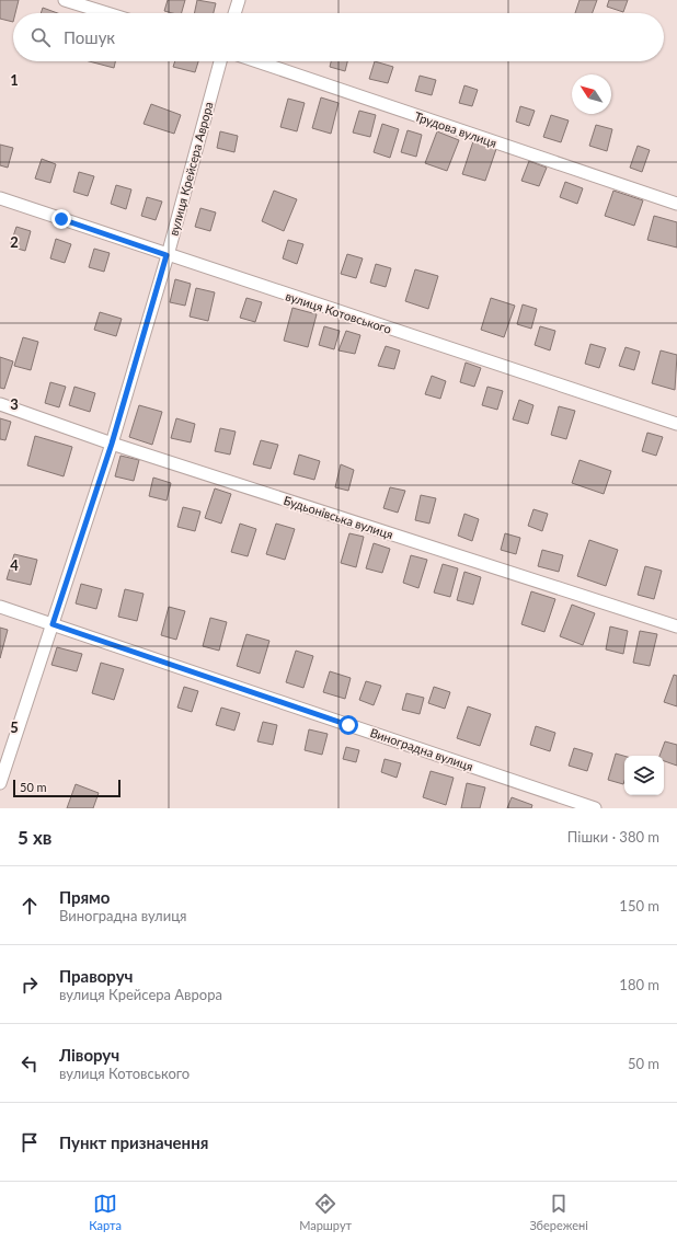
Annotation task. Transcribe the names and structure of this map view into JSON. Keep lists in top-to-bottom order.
{
  "streets": {
    "street": [
      "Трудова вулиця",
      "вулиця Крейсера Аврора",
      "вулиця Котовського",
      "Будьонівська вулиця",
      "Виноградна вулиця"
    ]
  },
  "crossings": [
    ["вулиця Крейсера Аврора", "вулиця Котовського"],
    ["вулиця Крейсера Аврора", "Будьонівська вулиця"],
    ["вулиця Крейсера Аврора", "Виноградна вулиця"]
  ],
  "scale_bar": "50 m",
  "north": "top left",
  "page": {
    "search": "Пошук",
    "scale": "50 m",
    "heading": ["5 хв", "Пішки · 380 m"],
    "list": [
      ["Прямо", "Виноградна вулиця", "150 m"],
      ["Праворуч", "вулиця Крейсера Аврора", "180 m"],
      ["Ліворуч", "вулиця Котовського", "50 m"],
      "Пункт призначення"
    ],
    "nav": ["Карта", "Маршрут", "Збережені"]
  },
  "grid": {
    "rows": [
      "1",
      "2",
      "3",
      "4",
      "5"
    ]
  }
}
